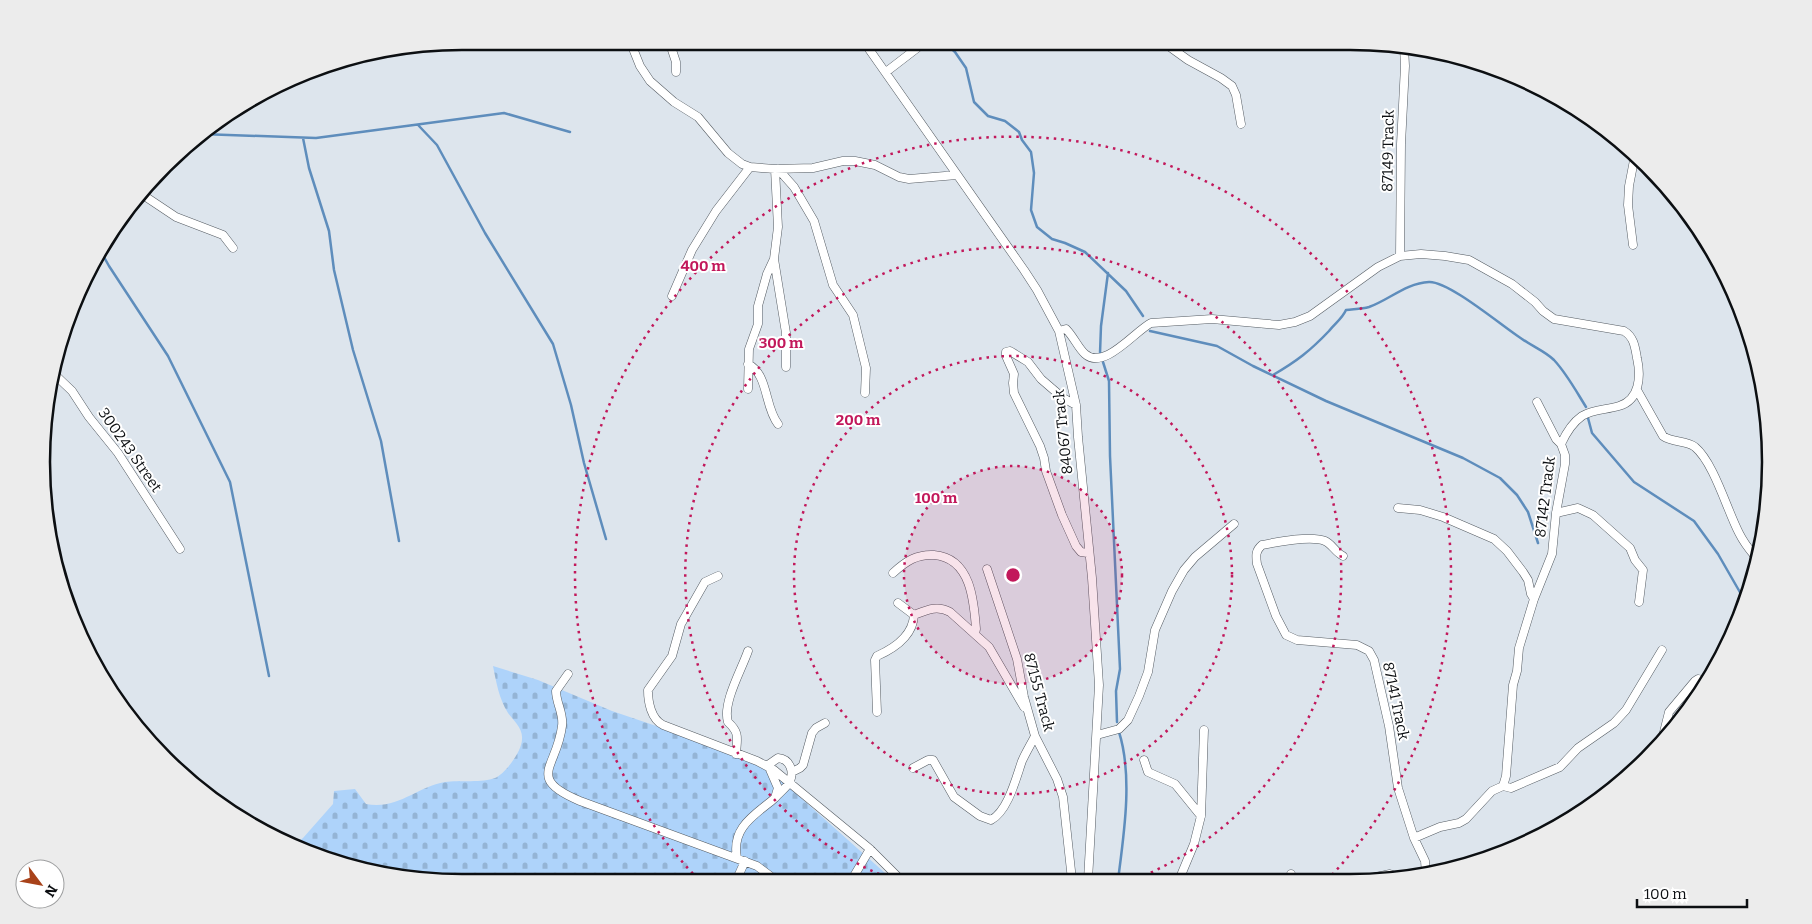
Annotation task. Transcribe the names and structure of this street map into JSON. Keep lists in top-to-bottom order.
{
  "streets": {
    "street": [
      "87149 Track",
      "84067 Track",
      "300243 Street",
      "87142 Track",
      "87155 Track",
      "87141 Track"
    ]
  },
  "scale_bar": "100 m",
  "north": "bottom right",
  "rings": [
    "400 m",
    "300 m",
    "200 m",
    "100 m"
  ]
}
